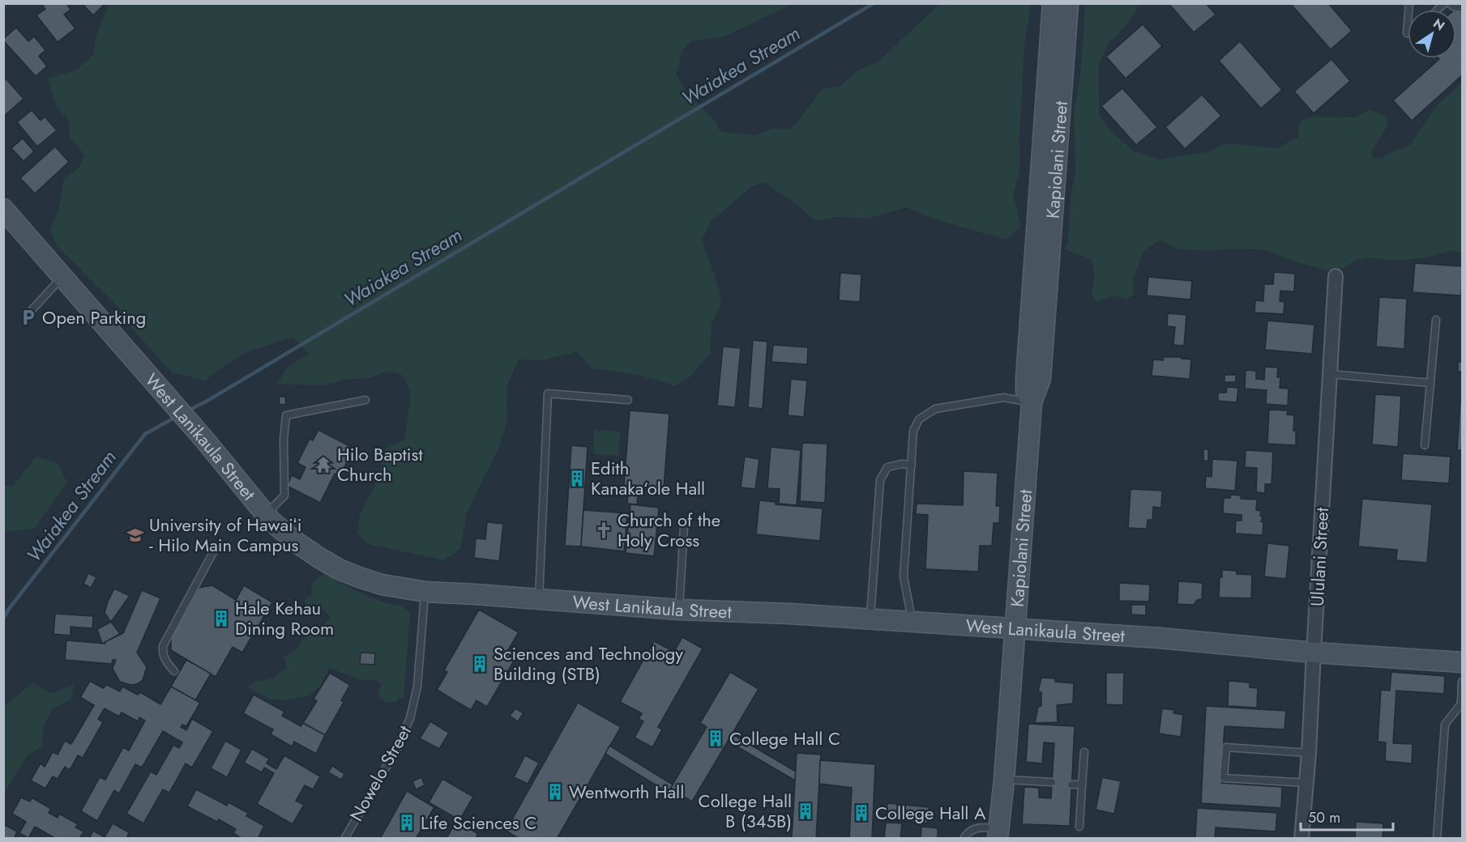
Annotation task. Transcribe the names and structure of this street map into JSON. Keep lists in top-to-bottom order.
{
  "streets": {
    "street": ["Kapiolani Street", "West Lanikaula Street", "Ululani Street"],
    "lane": ["Nowelo Street"]
  },
  "crossings": [
    ["Kapiolani Street", "West Lanikaula Street"],
    ["West Lanikaula Street", "Ululani Street"],
    ["West Lanikaula Street", "Nowelo Street"]
  ],
  "water": ["Waiakea Stream"],
  "places": {
    "parking": ["Open Parking"],
    "temple": ["Hilo Baptist Church"],
    "building": [
      "Edith Kanaka‘ole Hall",
      "Hale Kehau Dining Room",
      "Sciences and Technology Building (STB)",
      "College Hall C",
      "Wentworth Hall",
      "College Hall B (345B)",
      "College Hall A",
      "Life Sciences C"
    ],
    "church": ["Church of the Holy Cross"],
    "school or university": ["University of Hawaiʻi - Hilo Main Campus"]
  },
  "scale_bar": "50 m",
  "north": "top right"
}
